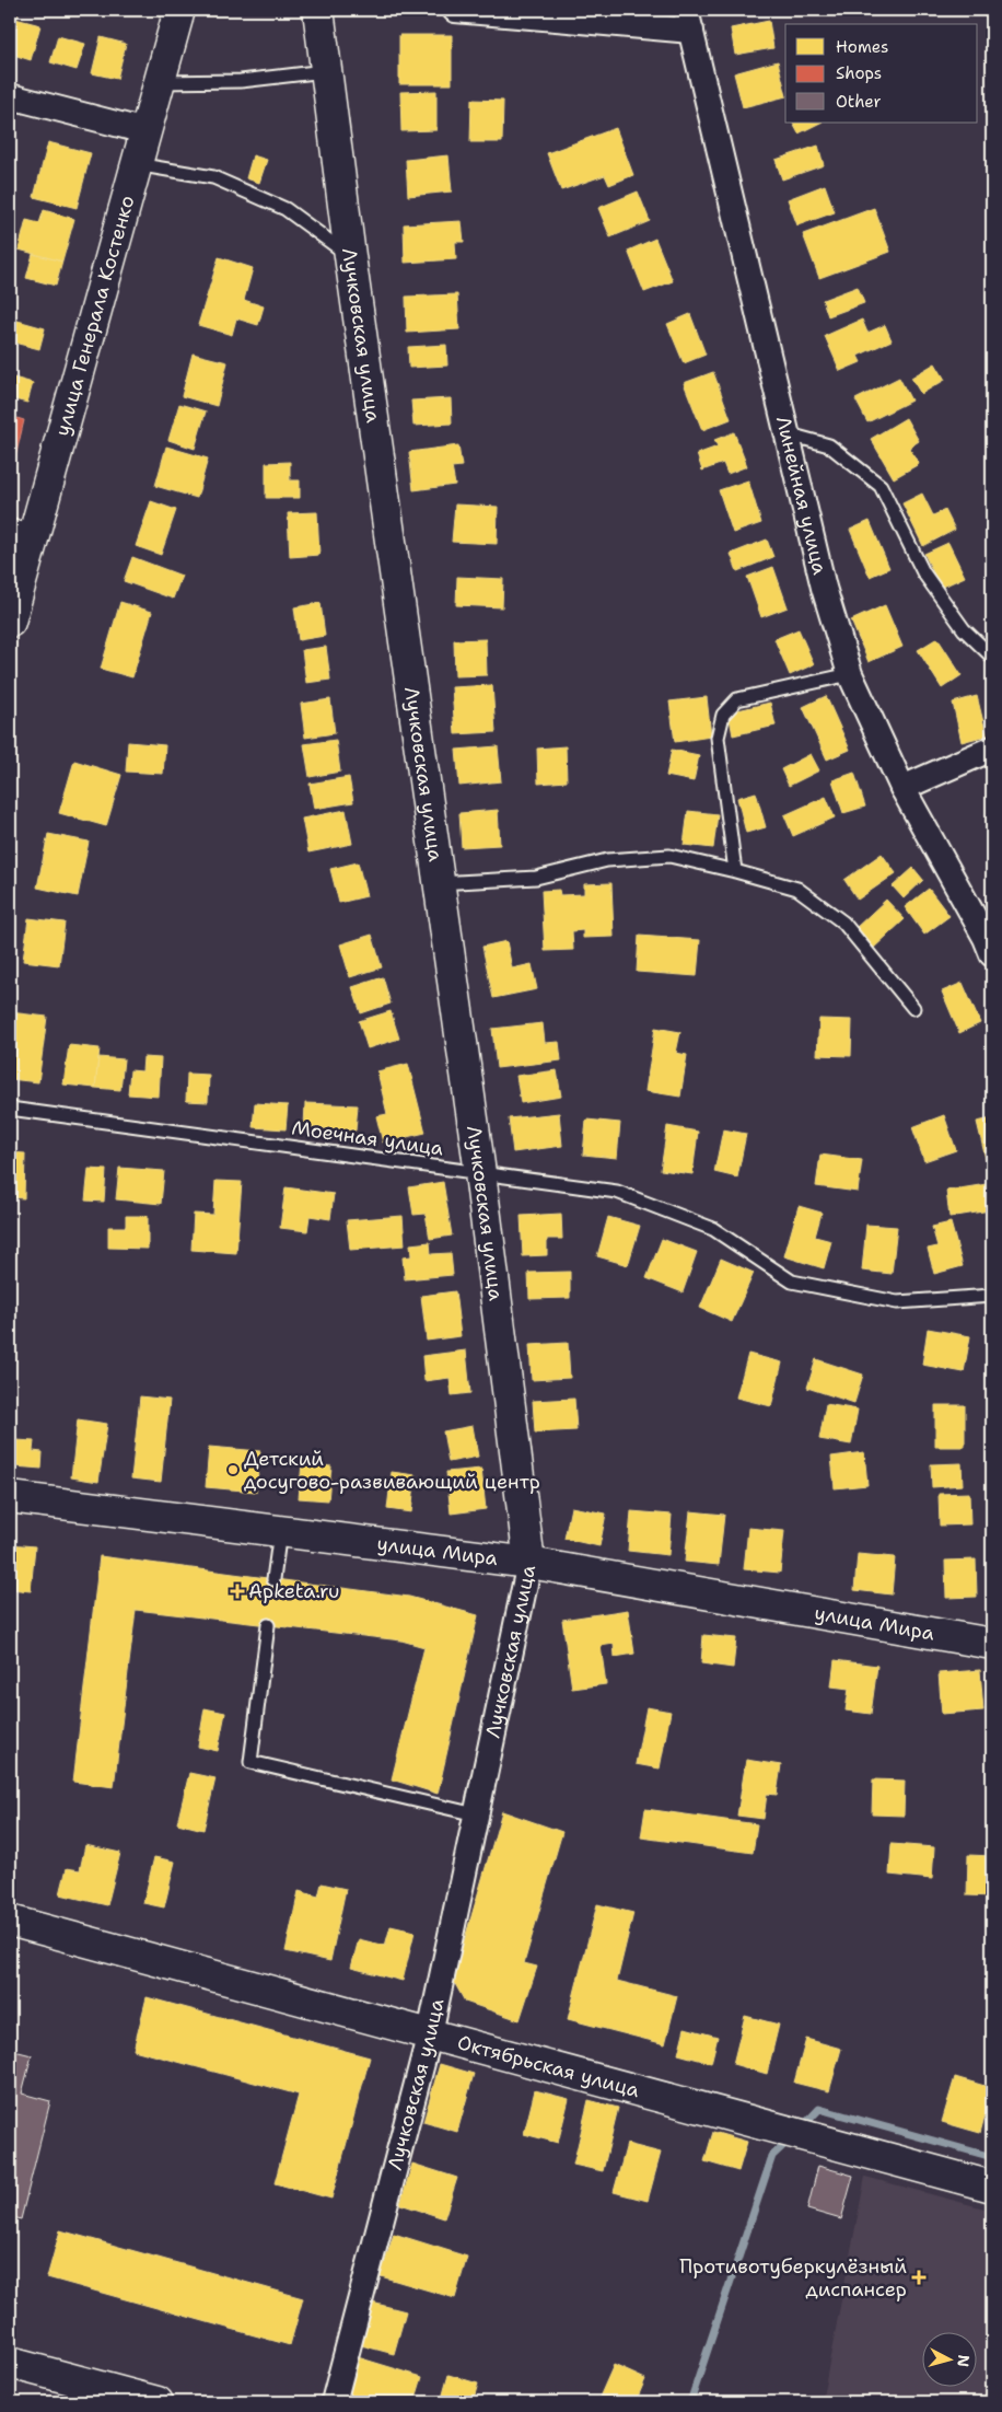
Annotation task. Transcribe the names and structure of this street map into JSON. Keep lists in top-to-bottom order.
{
  "streets": {
    "street": [
      "улица Генерала Костенко",
      "Лучковская улица",
      "Линейная улица",
      "улица Мира",
      "Октябрьская улица"
    ],
    "lane": ["Моечная улица"]
  },
  "crossings": [
    ["Лучковская улица", "Моечная улица"],
    ["Лучковская улица", "улица Мира"],
    ["Лучковская улица", "Октябрьская улица"]
  ],
  "places": {
    "other": ["Детский досугово-развивающий центр"],
    "health": ["Apketa.ru", "Противотуберкулёзный диспансер"]
  },
  "legend": ["Homes", "Shops", "Other"],
  "north": "right"
}
